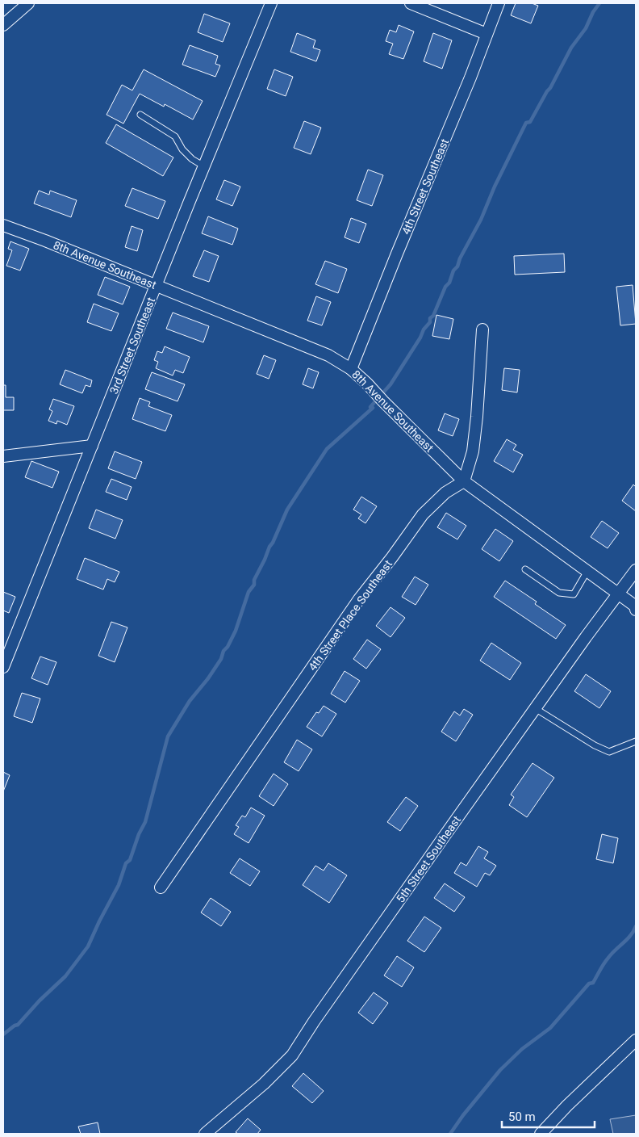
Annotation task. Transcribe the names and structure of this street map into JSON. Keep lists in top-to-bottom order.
{
  "streets": {
    "street": [
      "4th Street Southeast",
      "8th Avenue Southeast",
      "3rd Street Southeast",
      "4th Street Place Southeast",
      "5th Street Southeast"
    ]
  },
  "crossings": [
    ["4th Street Southeast", "8th Avenue Southeast"],
    ["8th Avenue Southeast", "3rd Street Southeast"],
    ["8th Avenue Southeast", "4th Street Place Southeast"],
    ["8th Avenue Southeast", "5th Street Southeast"]
  ],
  "scale_bar": "50 m"
}
